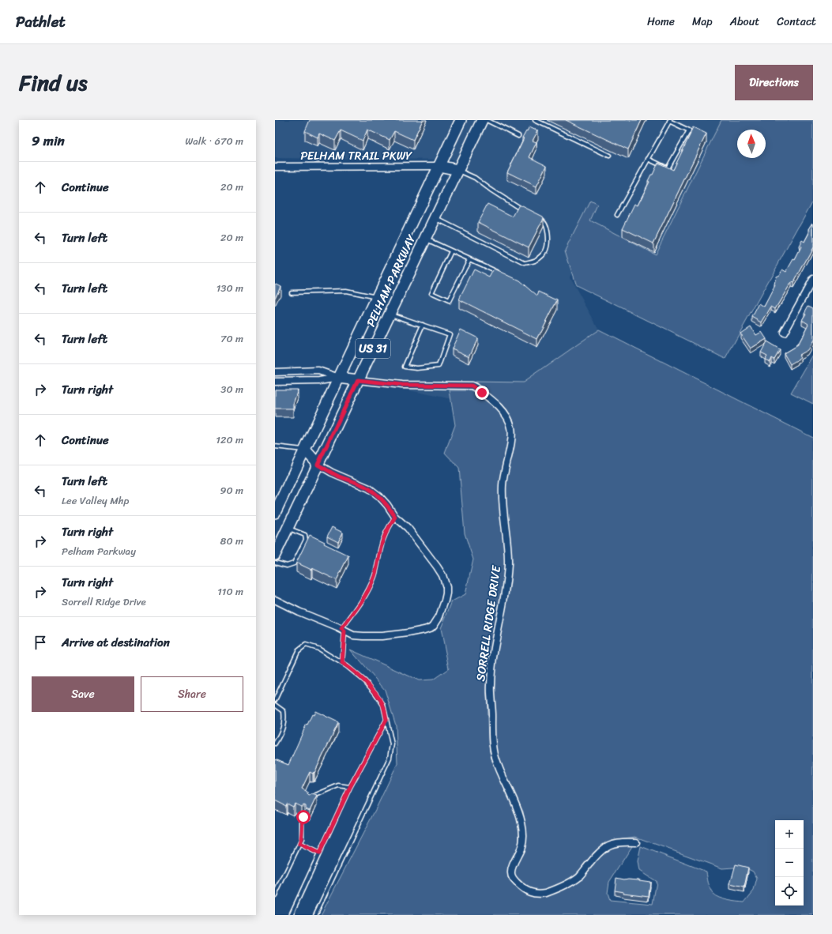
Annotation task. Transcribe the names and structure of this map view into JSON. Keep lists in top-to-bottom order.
{
  "streets": {
    "main road": ["PELHAM PARKWAY", "US 31"],
    "street": ["PELHAM TRAIL PKWY", "SORRELL RIDGE DRIVE"]
  },
  "crossings": [
    ["PELHAM TRAIL PKWY", "PELHAM PARKWAY"],
    ["PELHAM PARKWAY", "SORRELL RIDGE DRIVE"]
  ],
  "north": "top",
  "page": {
    "header": "Pathlet",
    "nav": [
      "Home",
      "Map",
      "About",
      "Contact"
    ],
    "title": "Find us",
    "buttons": [
      "Directions",
      ["Save", "Share"]
    ],
    "heading": ["9 min", "Walk · 670 m"],
    "list": [
      ["Continue", "20 m"],
      ["Turn left", "20 m"],
      ["Turn left", "130 m"],
      ["Turn left", "70 m"],
      ["Turn right", "30 m"],
      ["Continue", "120 m"],
      ["Turn left", "Lee Valley Mhp", "90 m"],
      ["Turn right", "Pelham Parkway", "80 m"],
      ["Turn right", "Sorrell Ridge Drive", "110 m"],
      "Arrive at destination"
    ],
    "map_buttons": ["+", "−"]
  }
}
